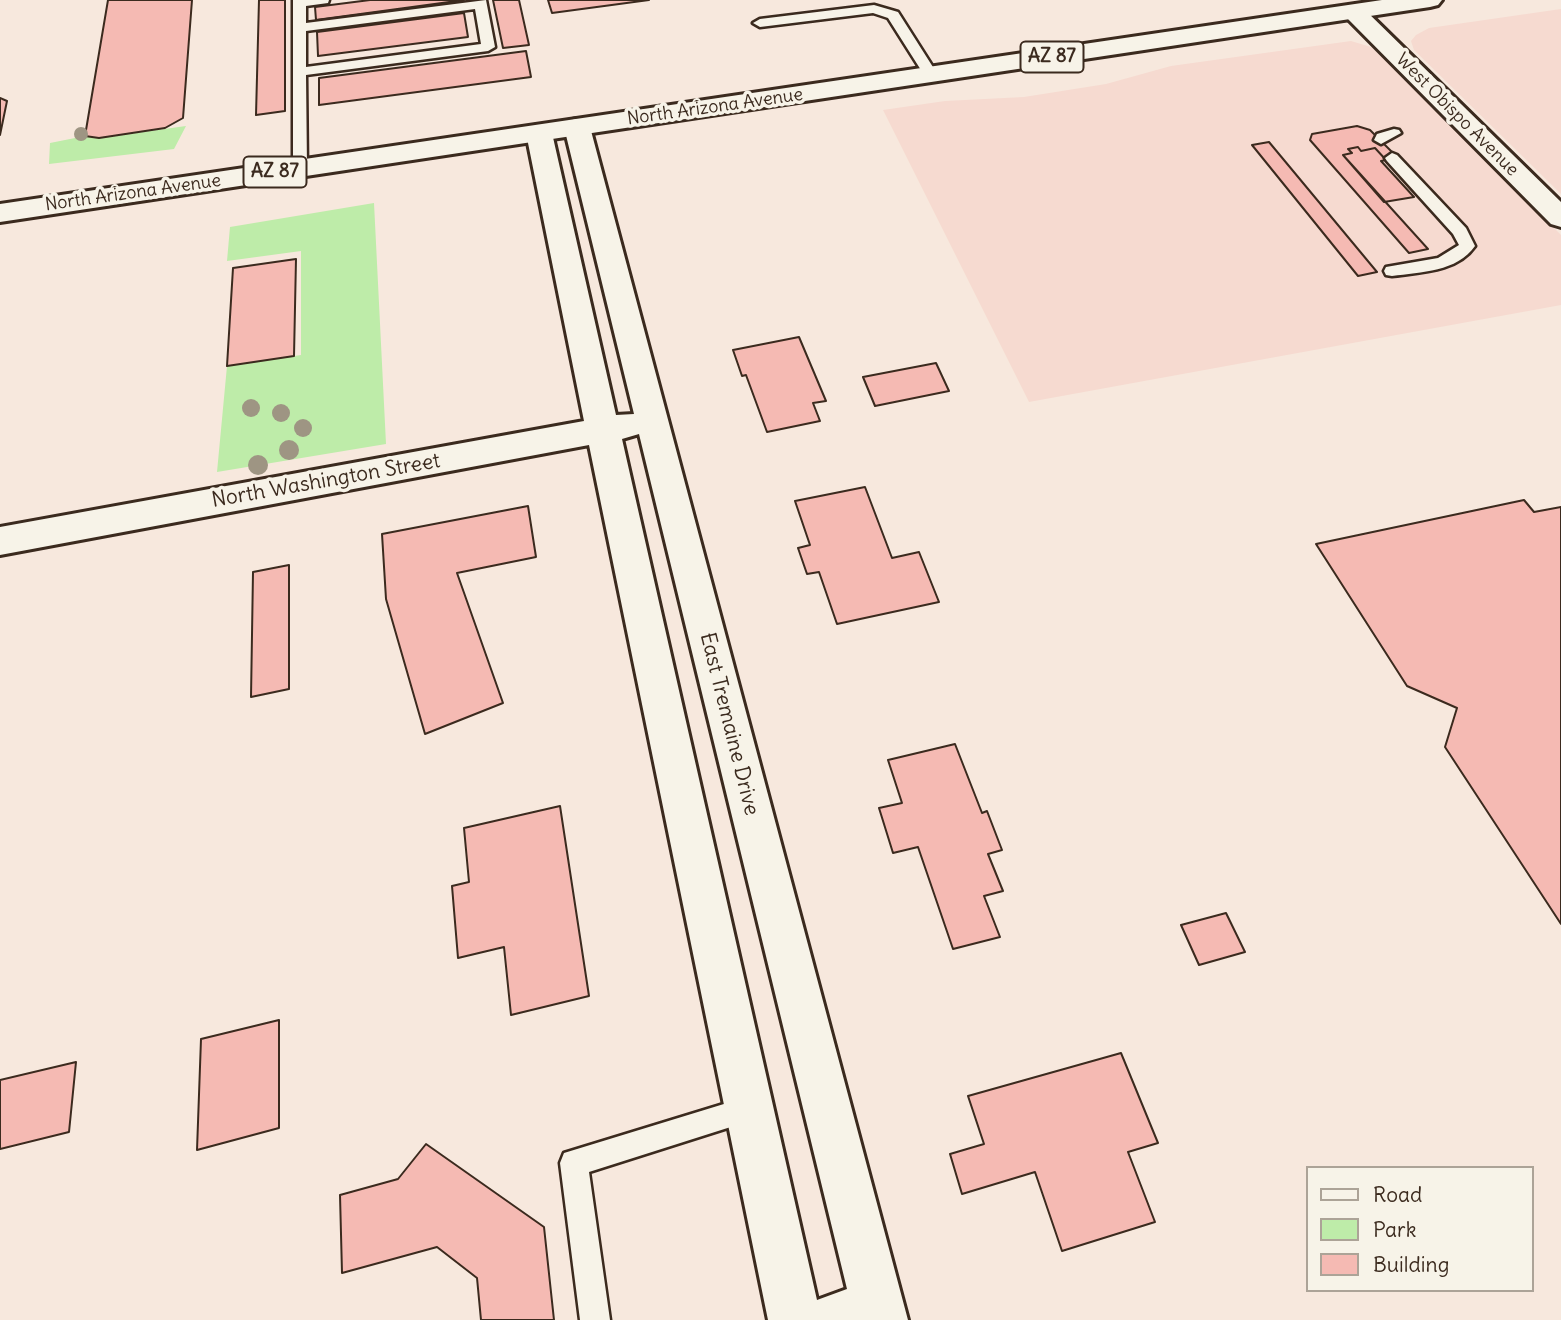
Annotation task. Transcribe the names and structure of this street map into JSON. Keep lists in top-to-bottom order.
{
  "streets": {
    "street": [
      "AZ 87",
      "North Arizona Avenue",
      "West Obispo Avenue",
      "North Washington Street",
      "East Tremaine Drive"
    ]
  },
  "crossings": [
    ["North Arizona Avenue", "West Obispo Avenue"],
    ["North Arizona Avenue", "East Tremaine Drive"],
    ["North Washington Street", "East Tremaine Drive"]
  ],
  "legend": ["Road", "Park", "Building"]
}
